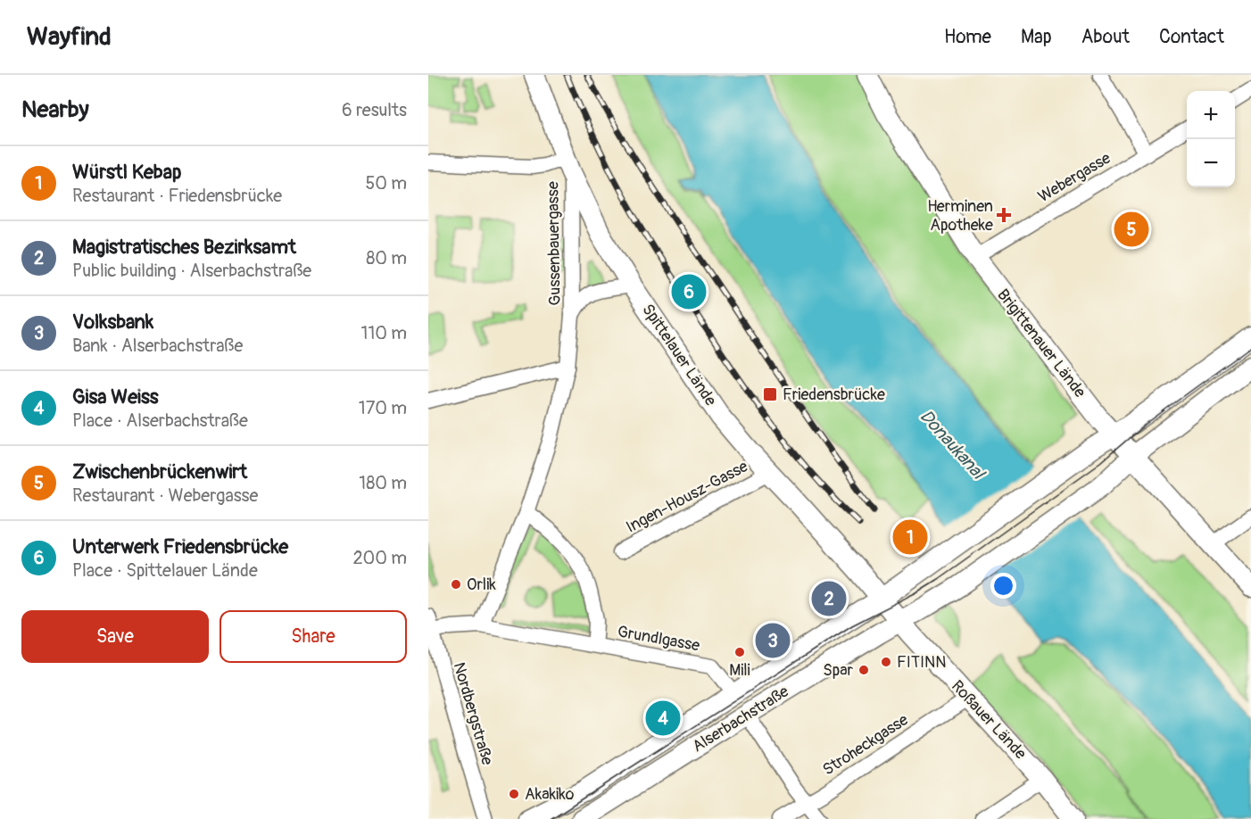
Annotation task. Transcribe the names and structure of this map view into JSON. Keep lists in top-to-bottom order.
{
  "streets": {
    "main road": [
      "Brigittenauer Lände",
      "Spittelauer Lände",
      "Alserbachstraße",
      "Roßauer Lände"
    ],
    "street": [
      "Webergasse",
      "Gussenbauergasse",
      "Ingen-Housz-Gasse",
      "Grundlgasse",
      "Nordbergstraße",
      "Stroheckgasse"
    ]
  },
  "crossings": [
    ["Webergasse", "Brigittenauer Lände"],
    ["Gussenbauergasse", "Spittelauer Lände"],
    ["Gussenbauergasse", "Grundlgasse"],
    ["Spittelauer Lände", "Ingen-Housz-Gasse"],
    ["Spittelauer Lände", "Alserbachstraße"],
    ["Spittelauer Lände", "Roßauer Lände"],
    ["Grundlgasse", "Nordbergstraße"],
    ["Grundlgasse", "Alserbachstraße"],
    ["Alserbachstraße", "Roßauer Lände"],
    ["Roßauer Lände", "Stroheckgasse"]
  ],
  "water": ["Donaukanal"],
  "places": {
    "health": ["Herminen Apotheke"],
    "transit": ["Friedensbrücke"],
    "other": [
      "Orlik",
      "Mili",
      "FITINN",
      "Spar",
      "Akakiko"
    ]
  },
  "page": {
    "header": "Wayfind",
    "nav": [
      "Home",
      "Map",
      "About",
      "Contact"
    ],
    "heading": ["Nearby", "6 results"],
    "map_buttons": ["+", "−"],
    "list": [
      {
        "mark": "1",
        "name": "Würstl Kebap",
        "note": "Restaurant · Friedensbrücke",
        "value": "50 m"
      },
      {
        "mark": "2",
        "name": "Magistratisches Bezirksamt",
        "note": "Public building · Alserbachstraße",
        "value": "80 m"
      },
      {
        "mark": "3",
        "name": "Volksbank",
        "note": "Bank · Alserbachstraße",
        "value": "110 m"
      },
      {
        "mark": "4",
        "name": "Gisa Weiss",
        "note": "Place · Alserbachstraße",
        "value": "170 m"
      },
      {
        "mark": "5",
        "name": "Zwischenbrückenwirt",
        "note": "Restaurant · Webergasse",
        "value": "180 m"
      },
      {
        "mark": "6",
        "name": "Unterwerk Friedensbrücke",
        "note": "Place · Spittelauer Lände",
        "value": "200 m"
      }
    ],
    "pins": [
      "5",
      "6",
      "1",
      "2",
      "3",
      "4"
    ],
    "buttons": ["Save", "Share"]
  }
}
